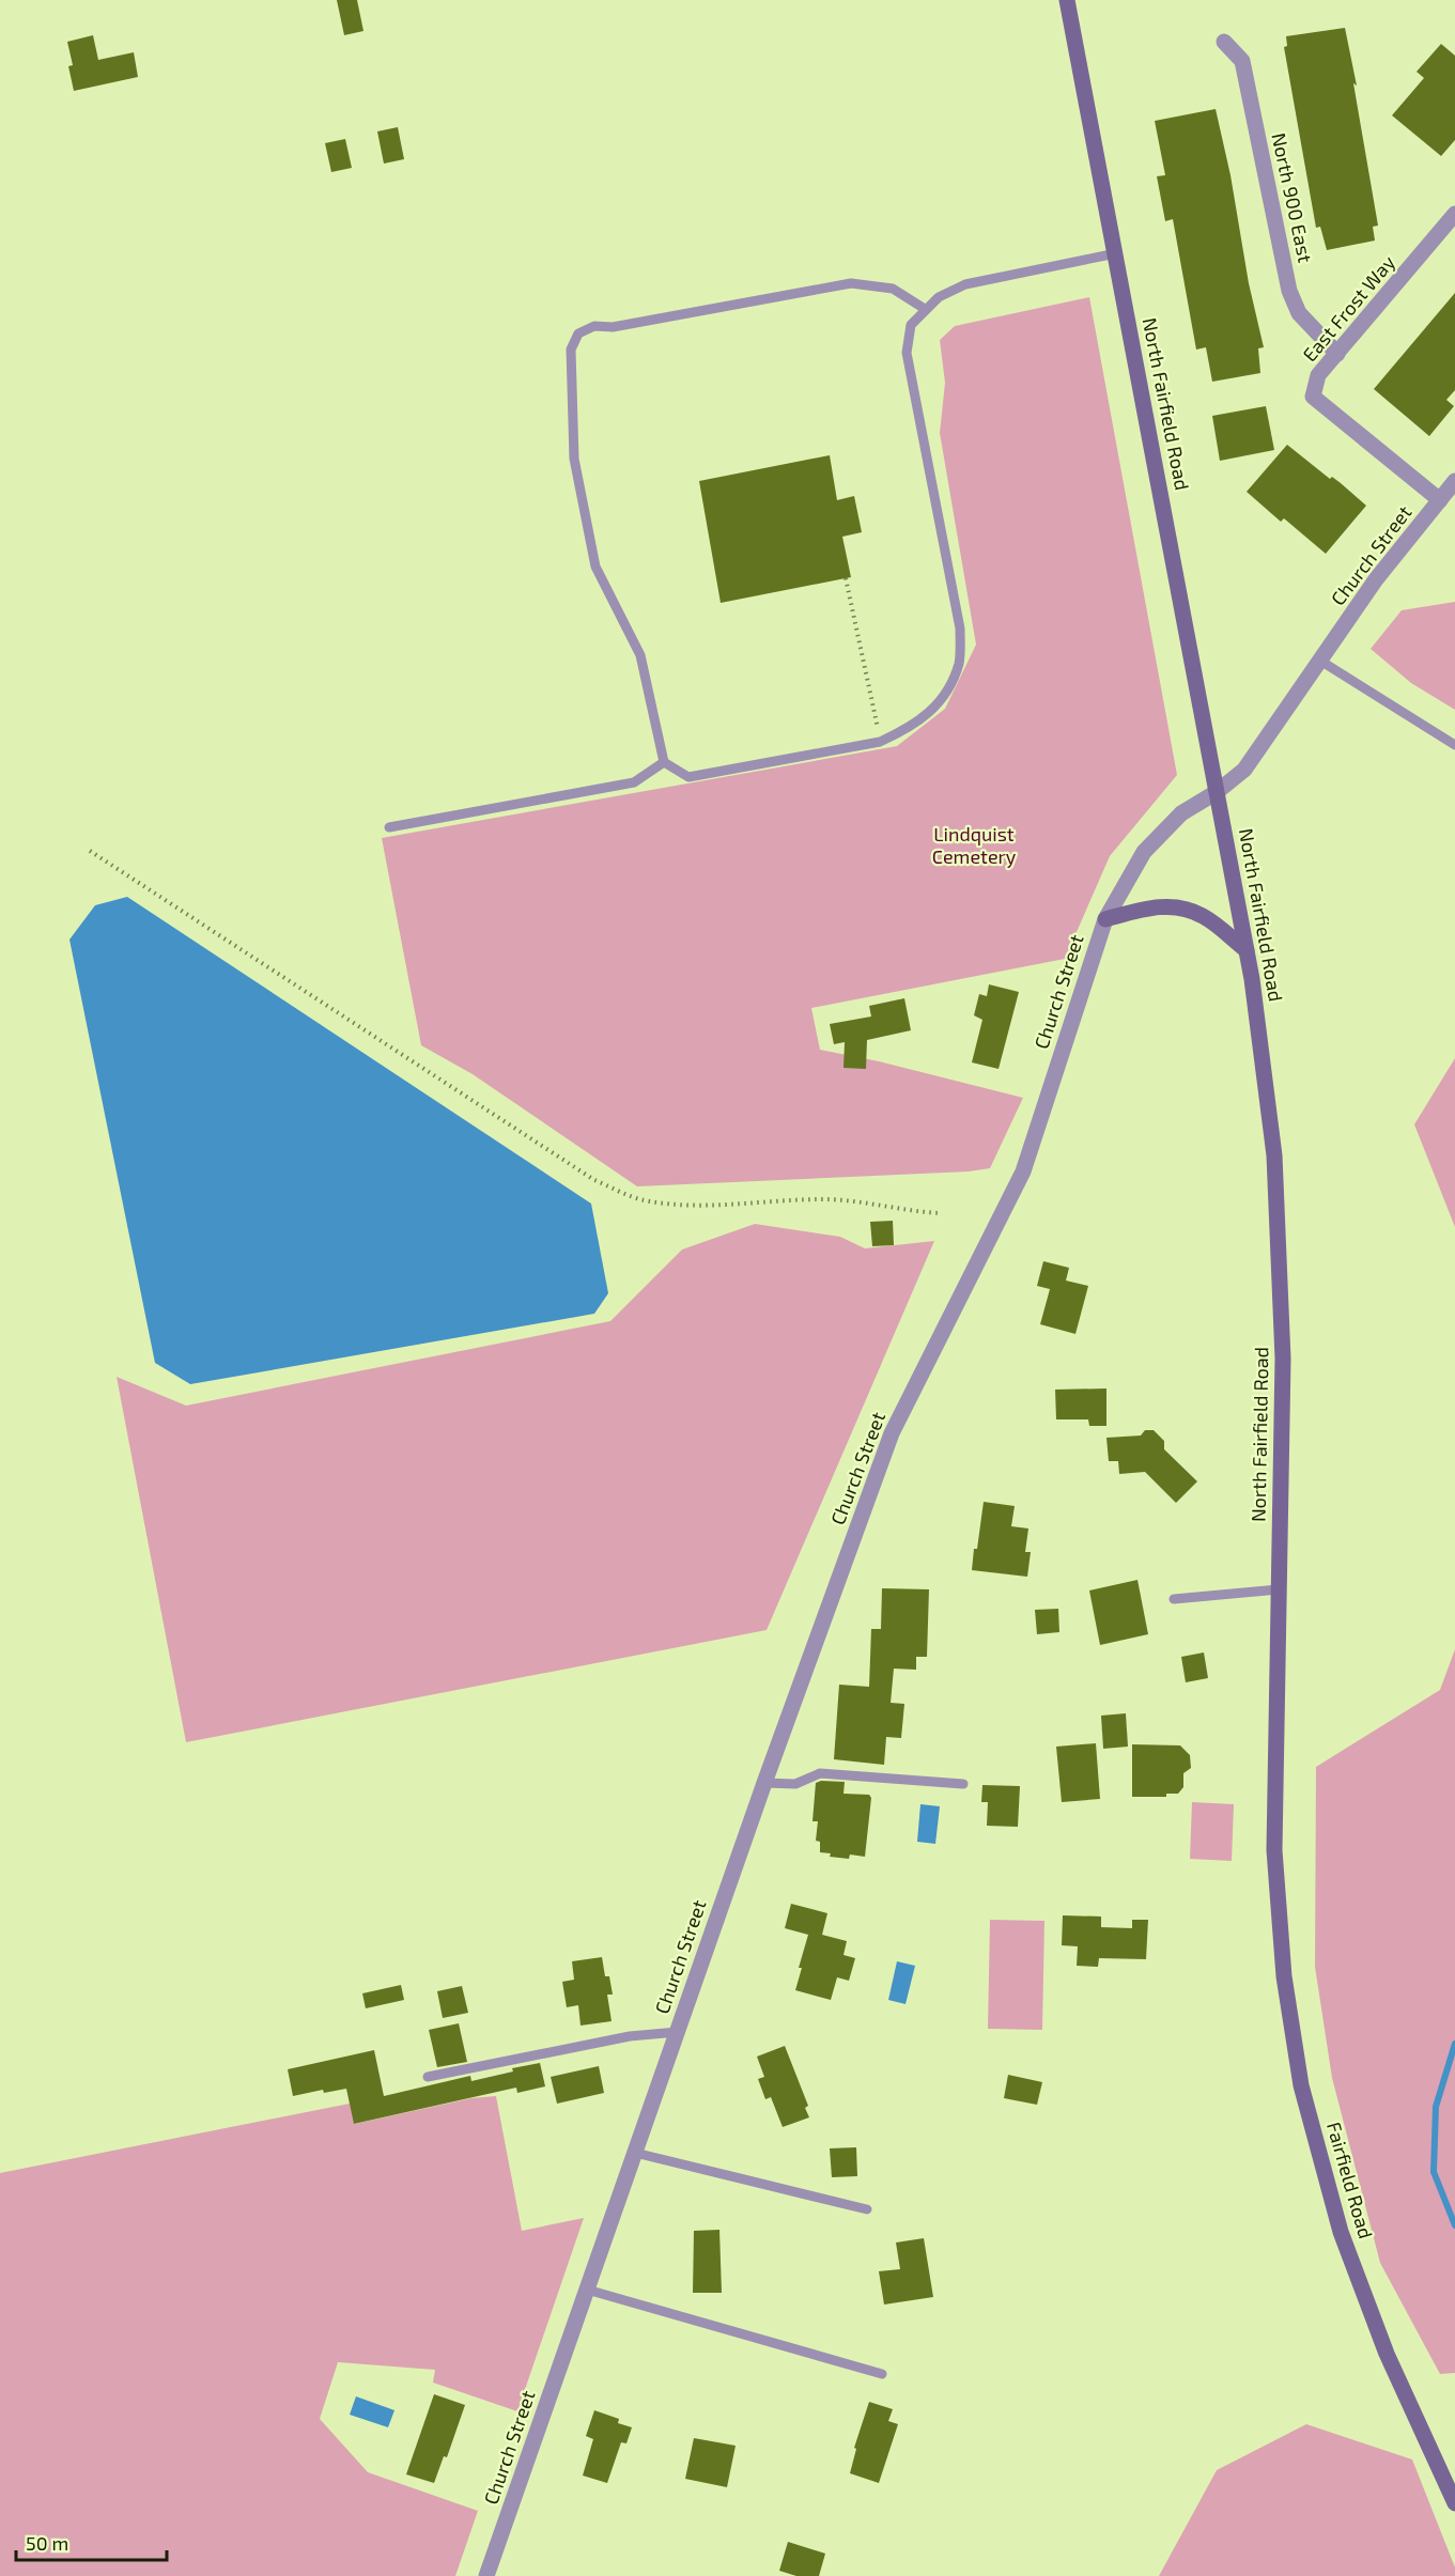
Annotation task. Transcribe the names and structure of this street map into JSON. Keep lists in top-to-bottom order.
{
  "streets": {
    "main road": ["North Fairfield Road", "Fairfield Road"],
    "street": ["North 900 East", "East Frost Way", "Church Street"]
  },
  "crossings": [
    ["North 900 East", "East Frost Way"],
    ["East Frost Way", "Church Street"],
    ["North Fairfield Road", "Church Street"],
    ["North Fairfield Road", "Fairfield Road"]
  ],
  "parks": ["Lindquist Cemetery"],
  "scale_bar": "50 m"
}
